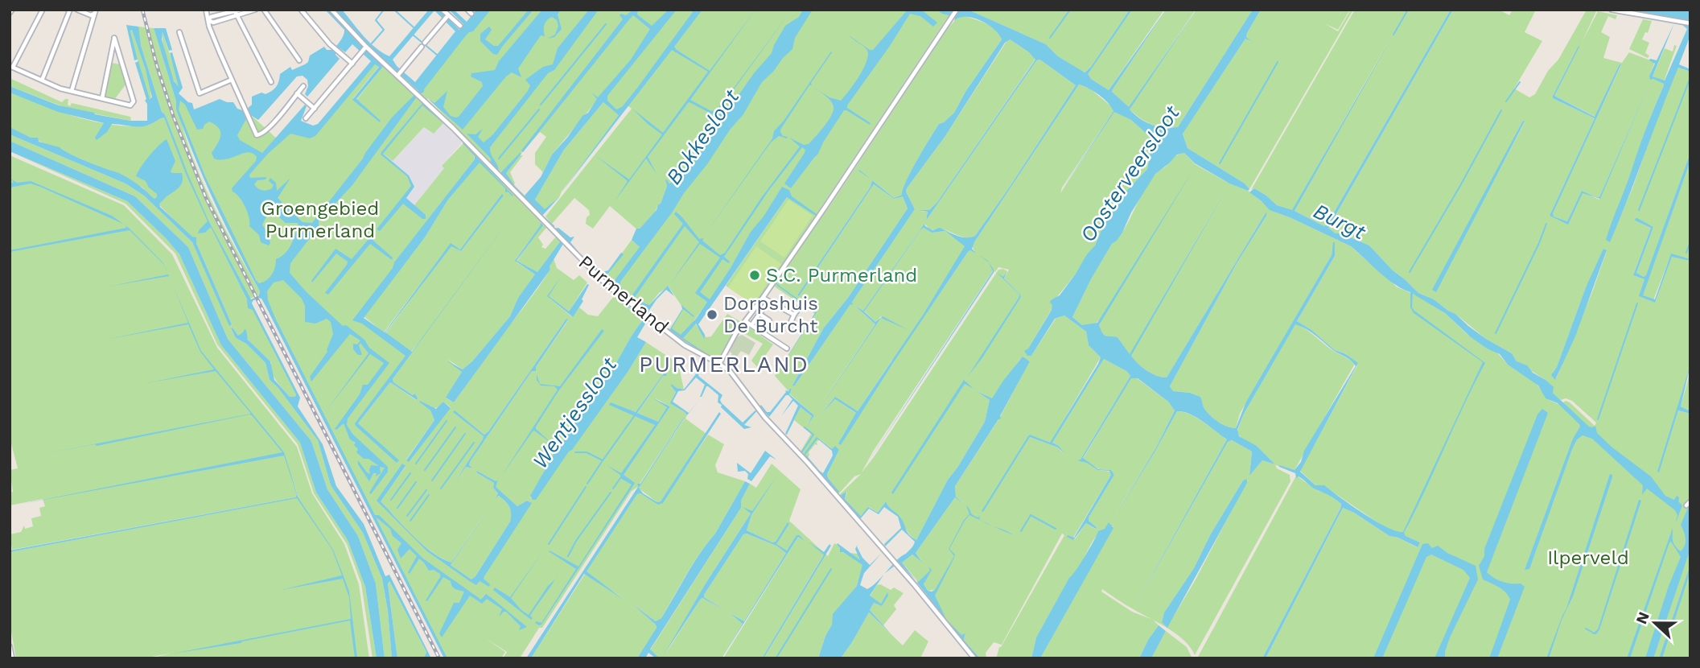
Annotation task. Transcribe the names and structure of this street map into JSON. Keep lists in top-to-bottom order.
{
  "streets": {
    "street": ["Purmerland"]
  },
  "districts": ["PURMERLAND"],
  "water": [
    "Bokkesloot",
    "Oosterveersloot",
    "Burgt",
    "Wentjessloot"
  ],
  "parks": ["Groengebied Purmerland", "Ilperveld"],
  "places": ["S.C. Purmerland", "Dorpshuis De Burcht"],
  "north": "left"
}
